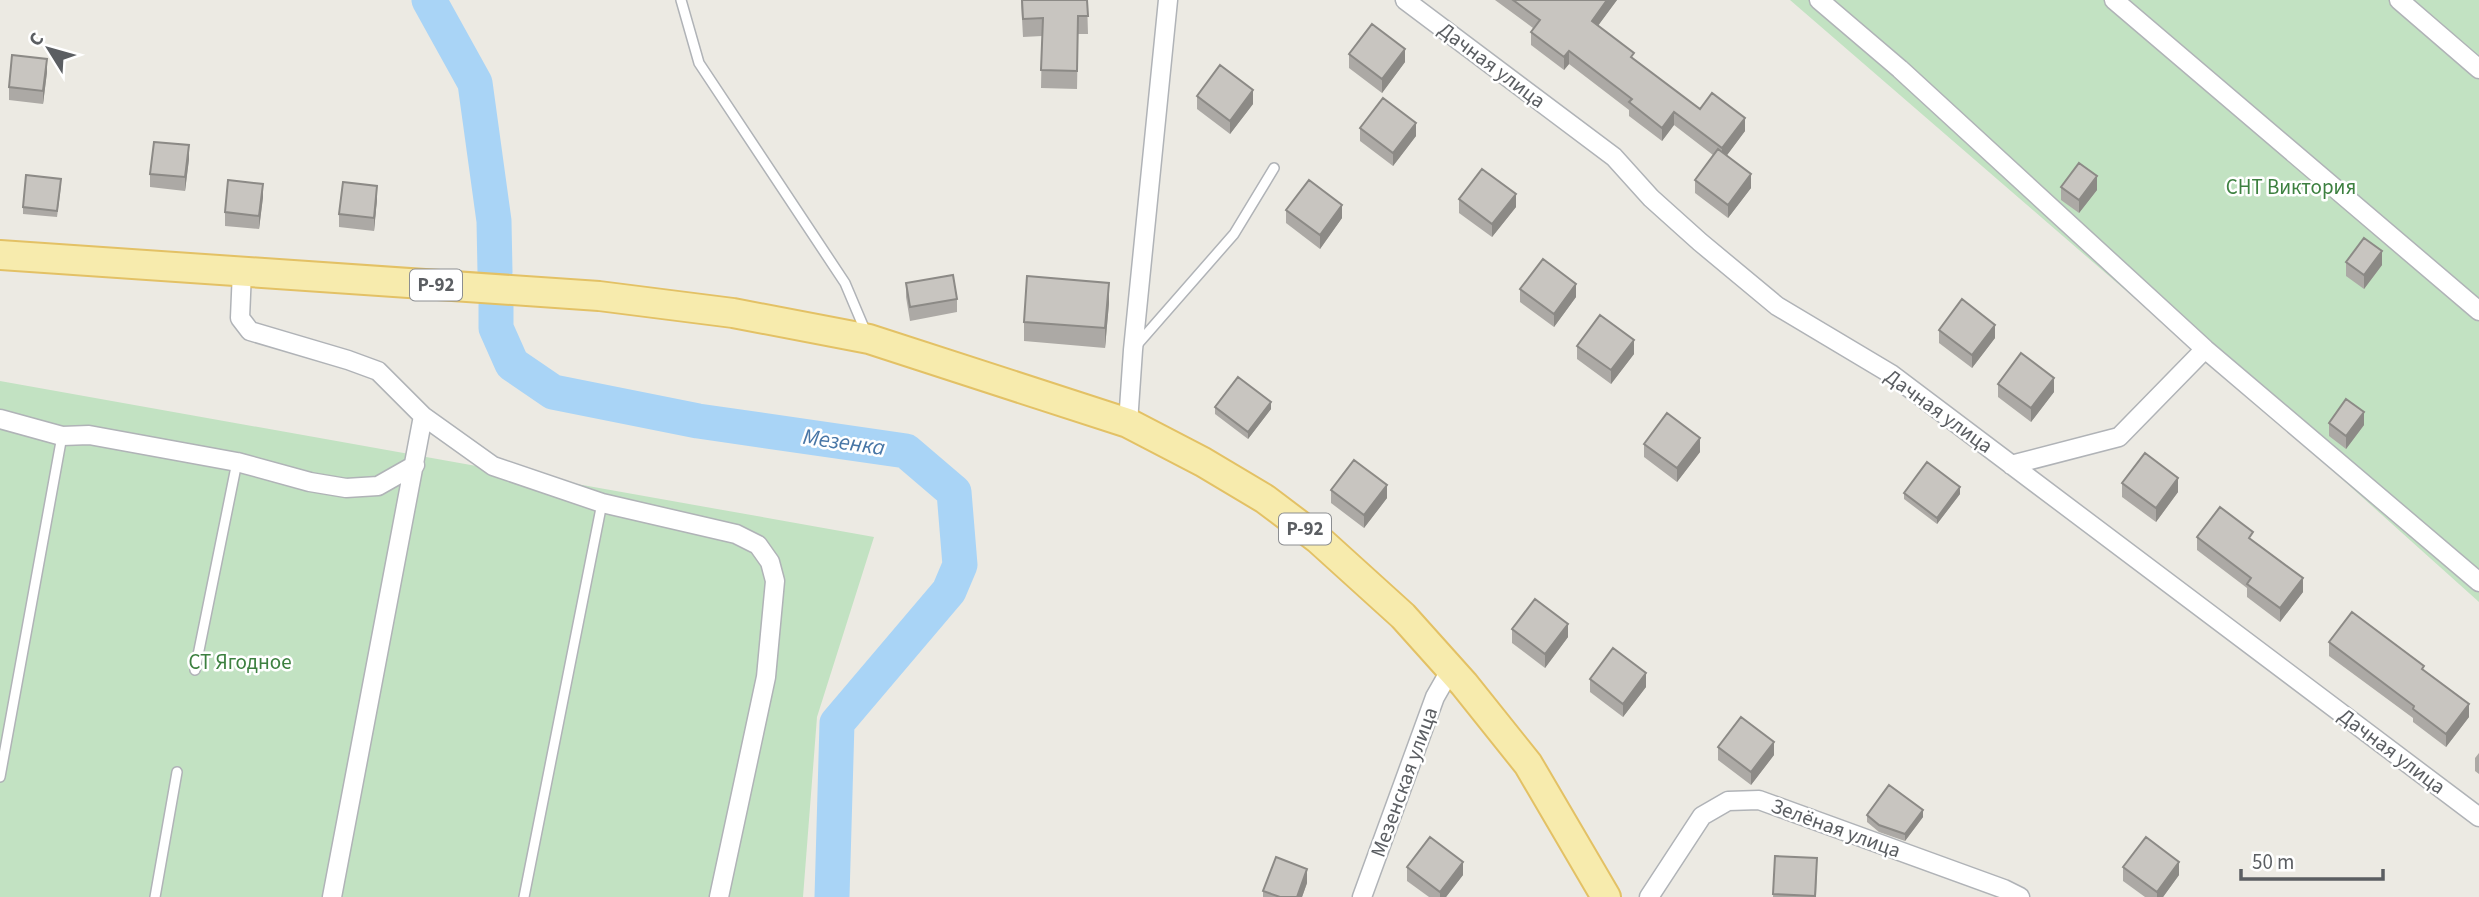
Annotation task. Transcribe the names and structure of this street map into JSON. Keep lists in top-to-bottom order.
{
  "streets": {
    "main road": ["Р-92"],
    "street": ["Дачная улица", "Мезенская улица", "Зелёная улица"]
  },
  "crossings": [
    ["Р-92", "Мезенская улица"]
  ],
  "water": ["Мезенка"],
  "parks": ["СНТ Виктория", "СТ Ягодное"],
  "scale_bar": "50 m",
  "north": "top left"
}
